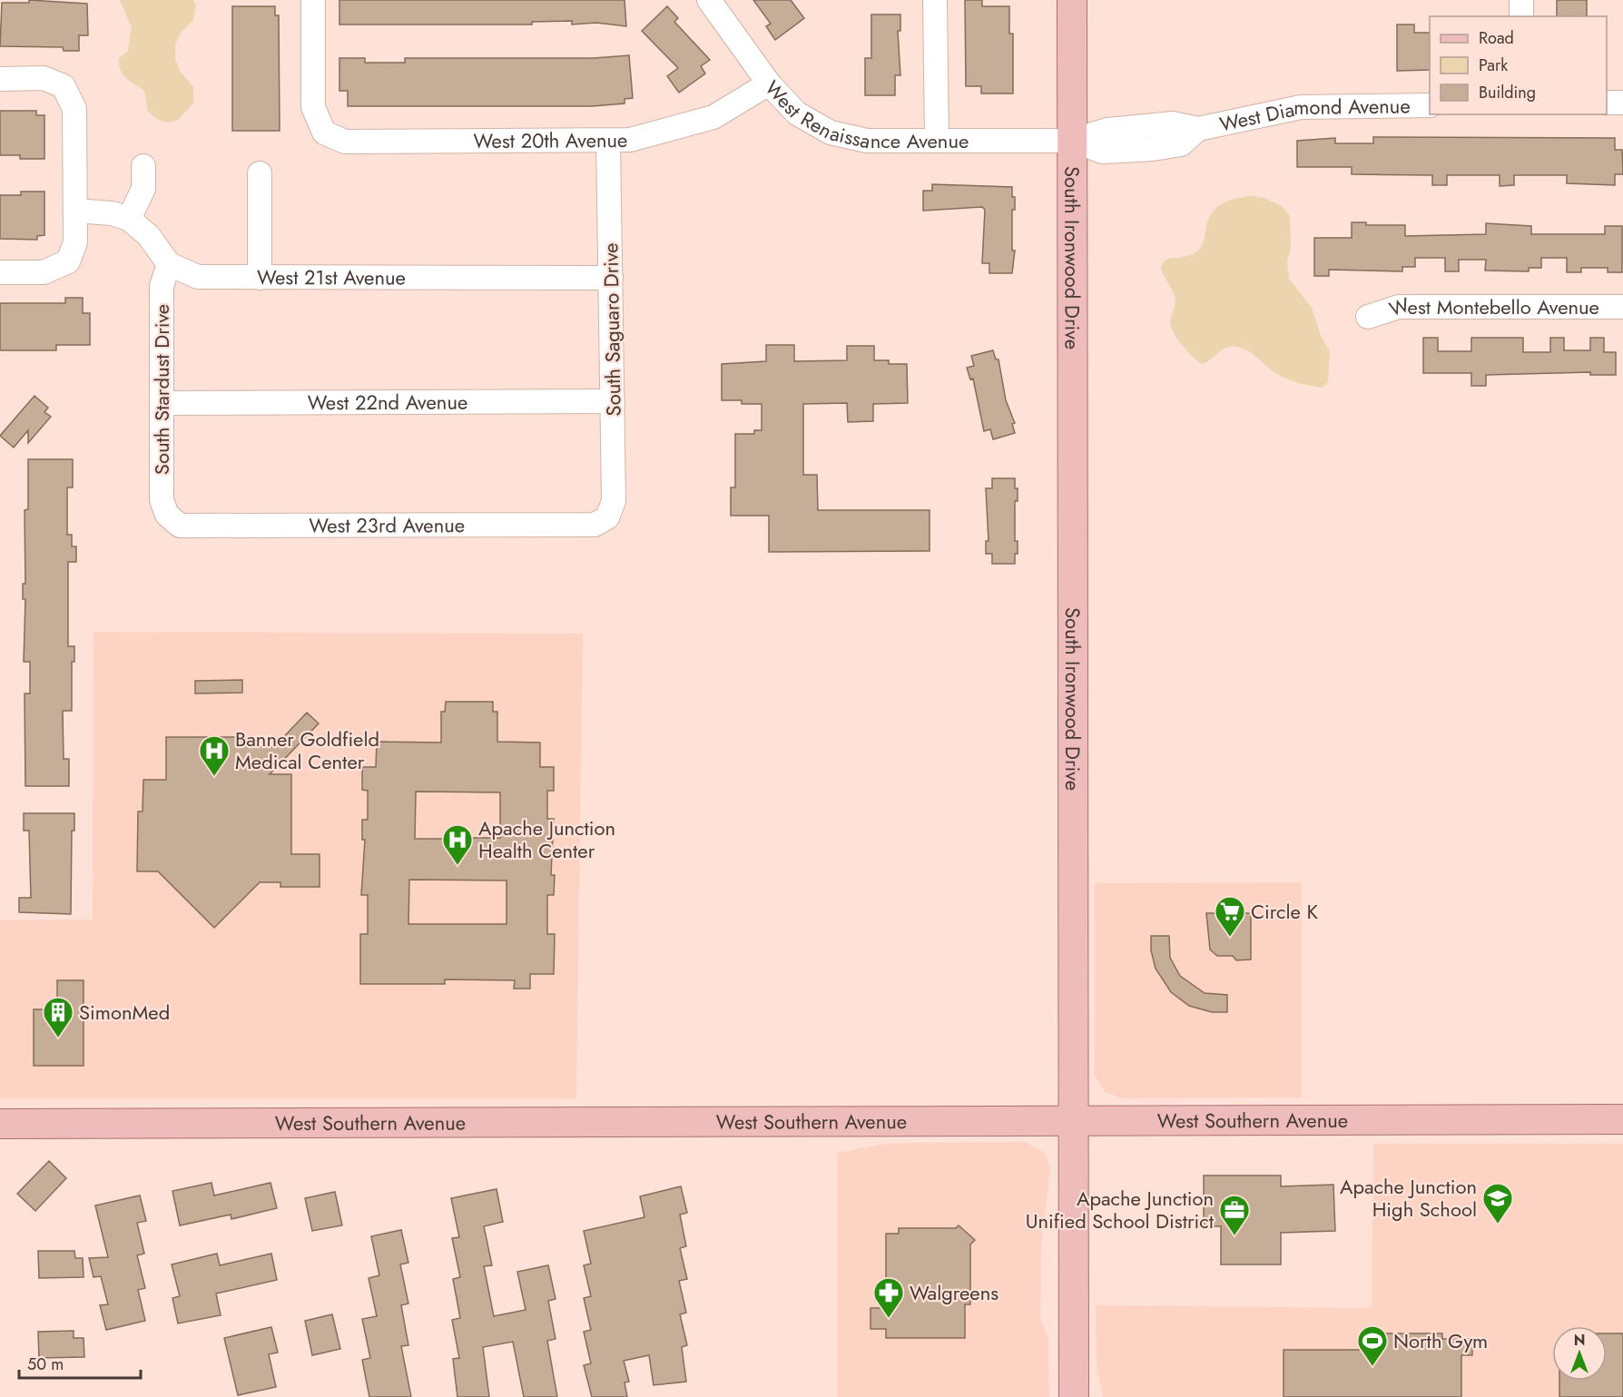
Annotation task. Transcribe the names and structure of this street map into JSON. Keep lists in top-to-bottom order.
{
  "streets": {
    "main road": ["South Ironwood Drive", "West Southern Avenue"],
    "street": [
      "West Renaissance Avenue",
      "West Diamond Avenue",
      "West 20th Avenue",
      "West 21st Avenue",
      "West Montebello Avenue",
      "South Saguaro Drive",
      "South Stardust Drive",
      "West 22nd Avenue",
      "West 23rd Avenue"
    ]
  },
  "crossings": [
    ["West Renaissance Avenue", "West Diamond Avenue"],
    ["West Renaissance Avenue", "West 20th Avenue"],
    ["West Renaissance Avenue", "South Ironwood Drive"],
    ["West Diamond Avenue", "South Ironwood Drive"],
    ["West 20th Avenue", "South Saguaro Drive"],
    ["South Ironwood Drive", "West Southern Avenue"],
    ["West 21st Avenue", "South Saguaro Drive"],
    ["West 21st Avenue", "South Stardust Drive"],
    ["South Saguaro Drive", "West 22nd Avenue"],
    ["South Saguaro Drive", "West 23rd Avenue"],
    ["South Stardust Drive", "West 22nd Avenue"],
    ["South Stardust Drive", "West 23rd Avenue"]
  ],
  "places": {
    "hospital": ["Banner Goldfield Medical Center", "Apache Junction Health Center"],
    "supermarket": ["Circle K"],
    "building": ["SimonMed"],
    "school or university": ["Apache Junction High School"],
    "office": ["Apache Junction Unified School District"],
    "pharmacy": ["Walgreens"],
    "sports": ["North Gym"]
  },
  "legend": ["Road", "Park", "Building"],
  "scale_bar": "50 m",
  "north": "top"
}
